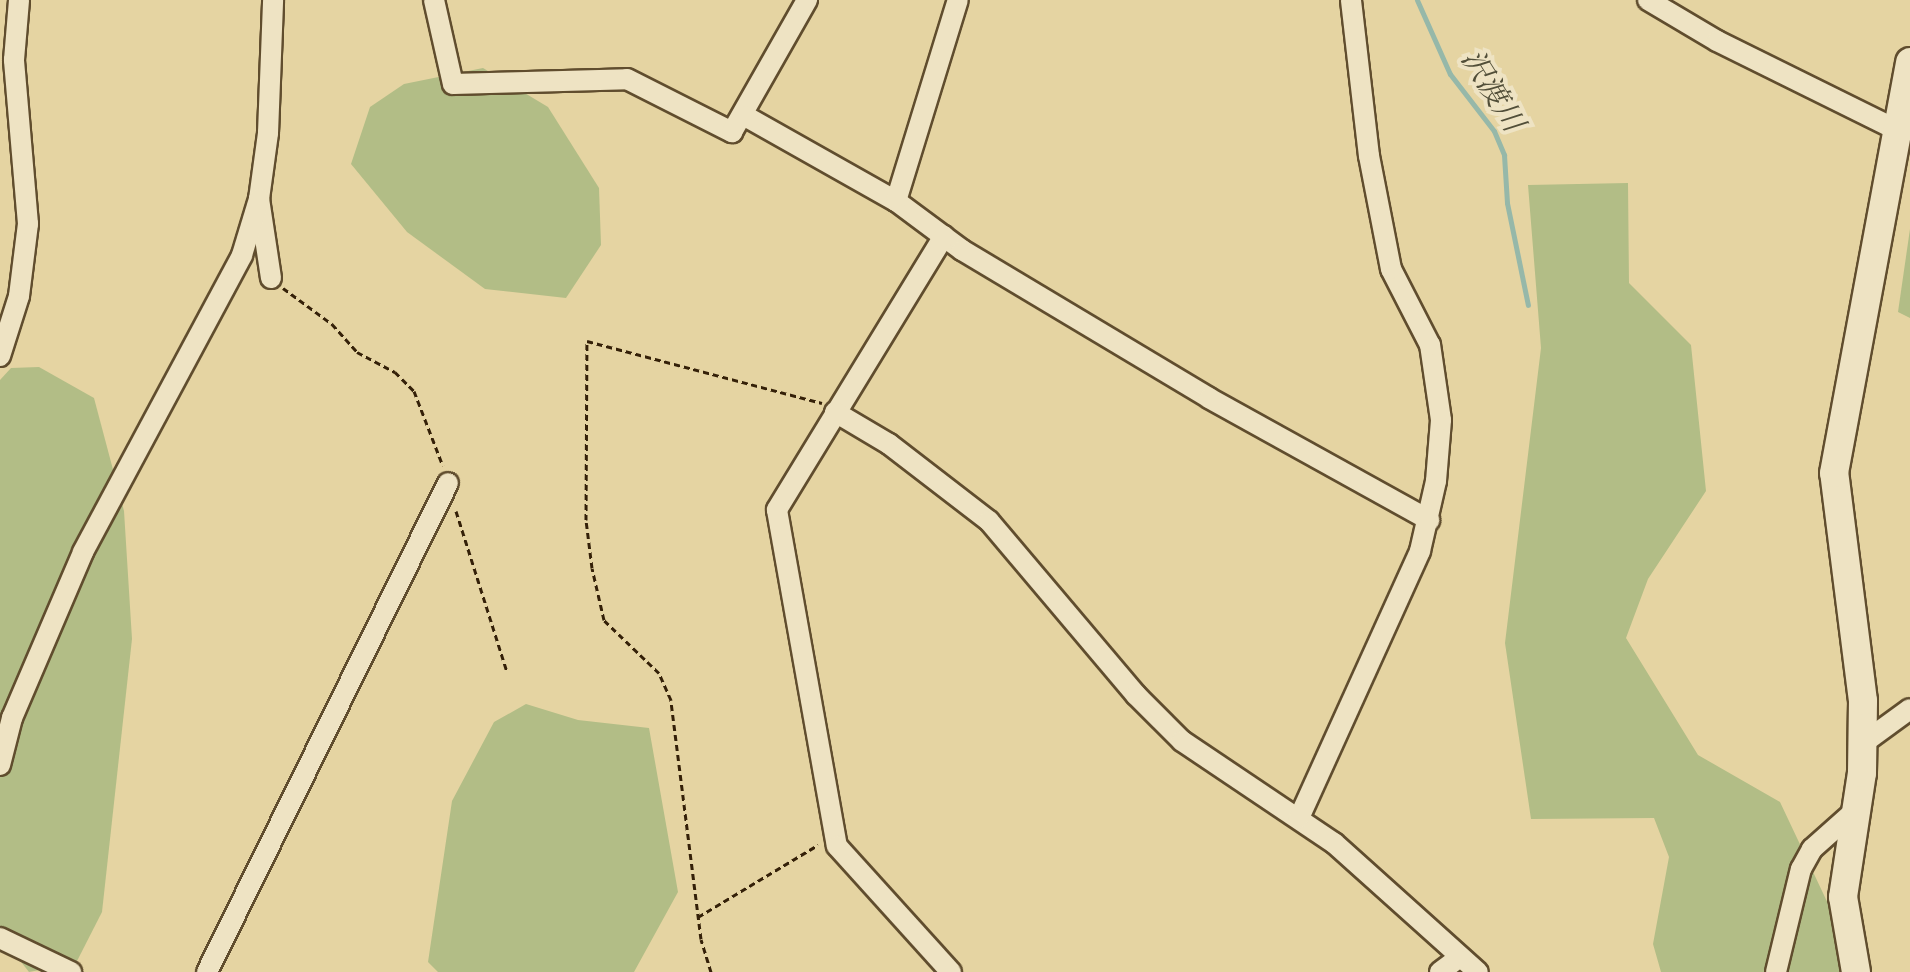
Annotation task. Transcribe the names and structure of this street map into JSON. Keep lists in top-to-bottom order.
{
  "water": ["沢渡川"]
}
